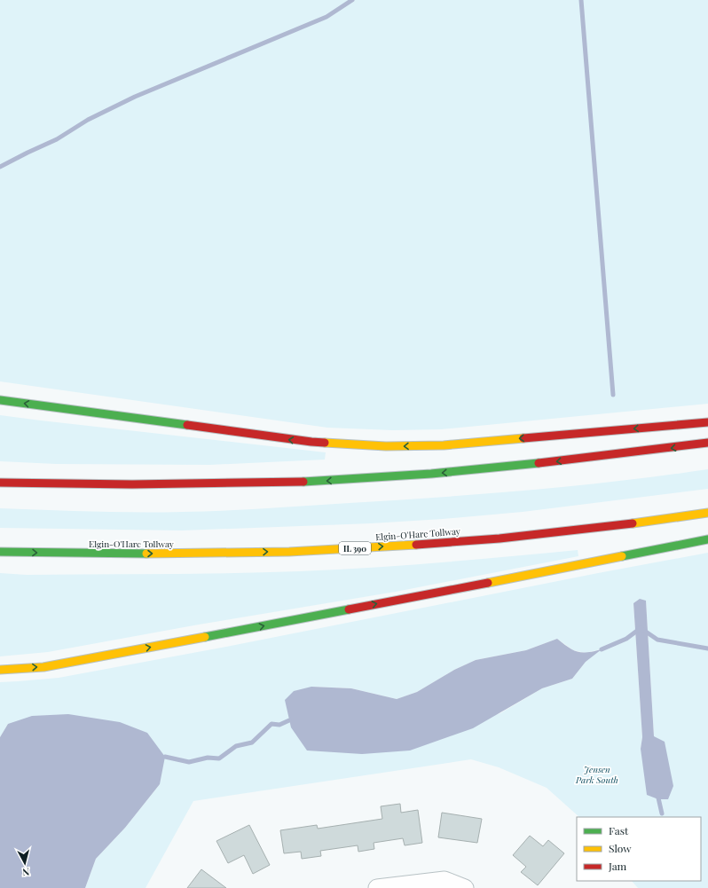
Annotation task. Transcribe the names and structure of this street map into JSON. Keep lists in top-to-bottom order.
{
  "streets": {
    "highway": ["Elgin-O'Hare Tollway", "IL 390"]
  },
  "parks": ["Jensen Park South"],
  "legend": ["Fast", "Slow", "Jam"],
  "north": "bottom"
}
